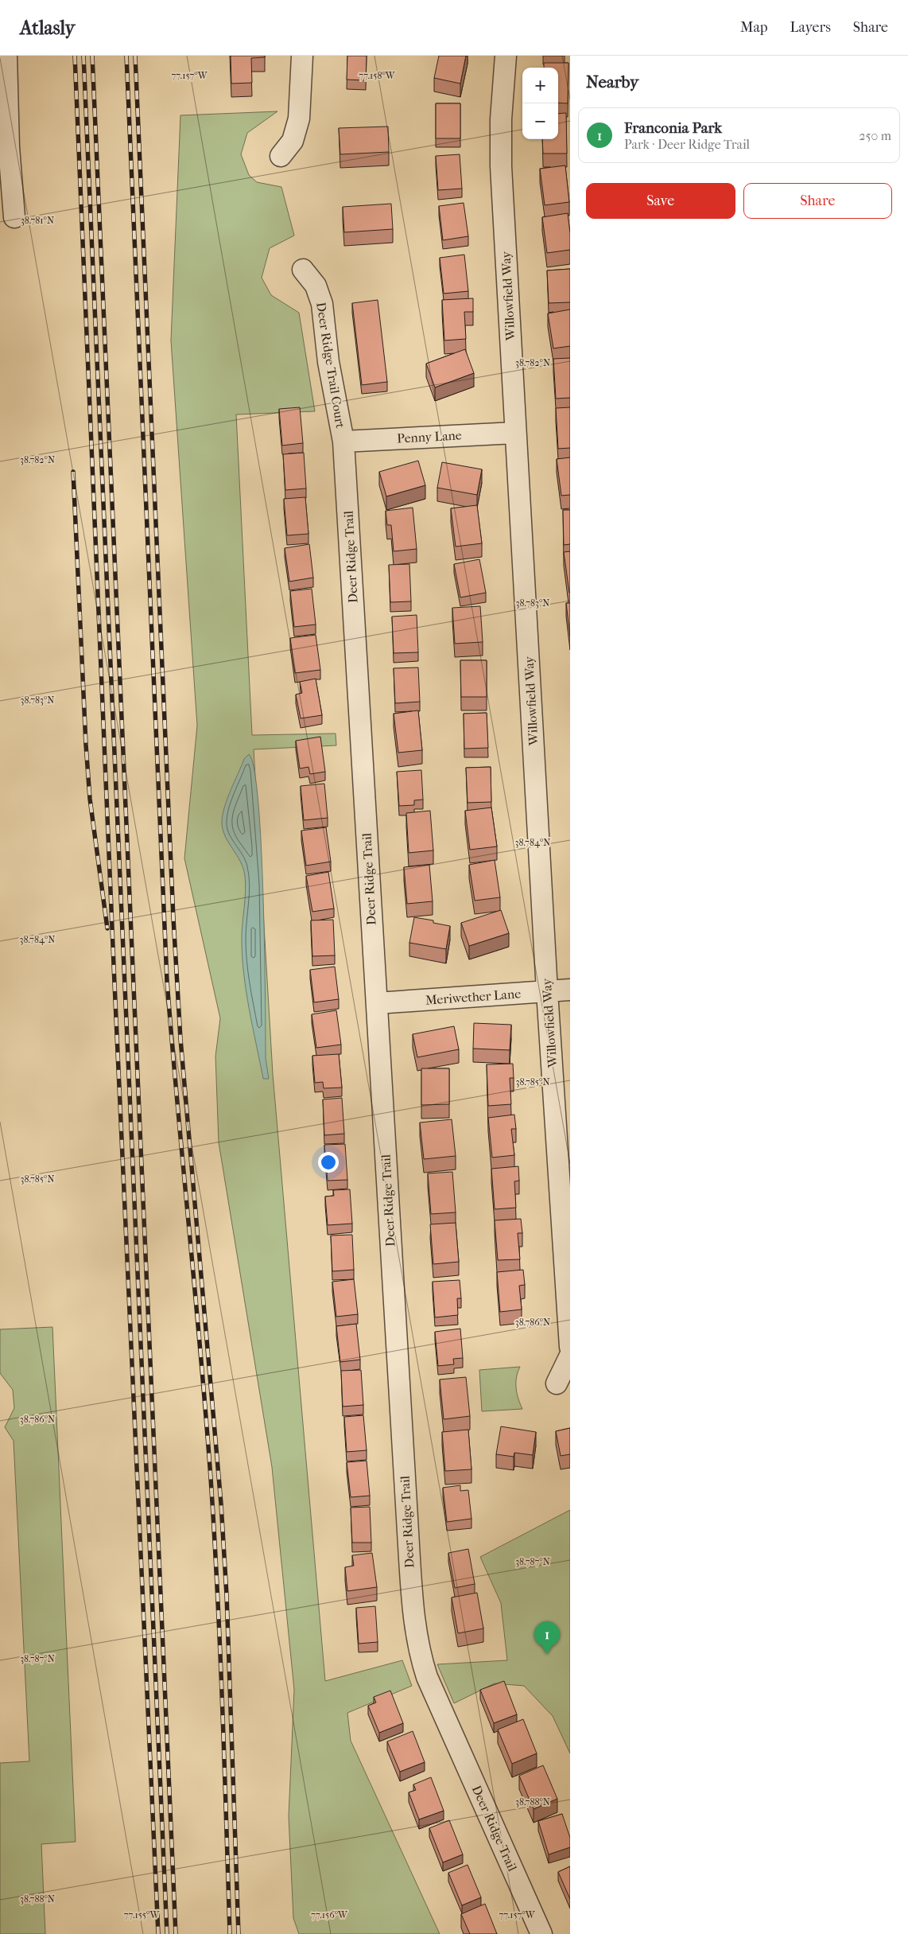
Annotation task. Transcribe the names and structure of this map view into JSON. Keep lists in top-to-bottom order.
{
  "streets": {
    "street": [
      "Willowfield Way",
      "Deer Ridge Trail Court",
      "Penny Lane",
      "Deer Ridge Trail",
      "Meriwether Lane"
    ]
  },
  "crossings": [
    ["Willowfield Way", "Penny Lane"],
    ["Willowfield Way", "Meriwether Lane"],
    ["Deer Ridge Trail Court", "Penny Lane"],
    ["Deer Ridge Trail Court", "Deer Ridge Trail"],
    ["Penny Lane", "Deer Ridge Trail"],
    ["Deer Ridge Trail", "Meriwether Lane"]
  ],
  "page": {
    "header": "Atlasly",
    "nav": ["Map", "Layers", "Share"],
    "heading": "Nearby",
    "map_buttons": ["+", "−"],
    "list": [
      {
        "mark": "1",
        "name": "Franconia Park",
        "note": "Park · Deer Ridge Trail",
        "value": "250 m"
      }
    ],
    "buttons": ["Save", "Share"],
    "pins": "1"
  },
  "coordinates": [
    "77.157°W",
    "77.158°W",
    "38.781°N",
    "38.782°N",
    "38.783°N",
    "38.784°N",
    "38.785°N",
    "38.786°N",
    "38.787°N",
    "38.788°N",
    "77.155°W",
    "77.156°W"
  ]
}
